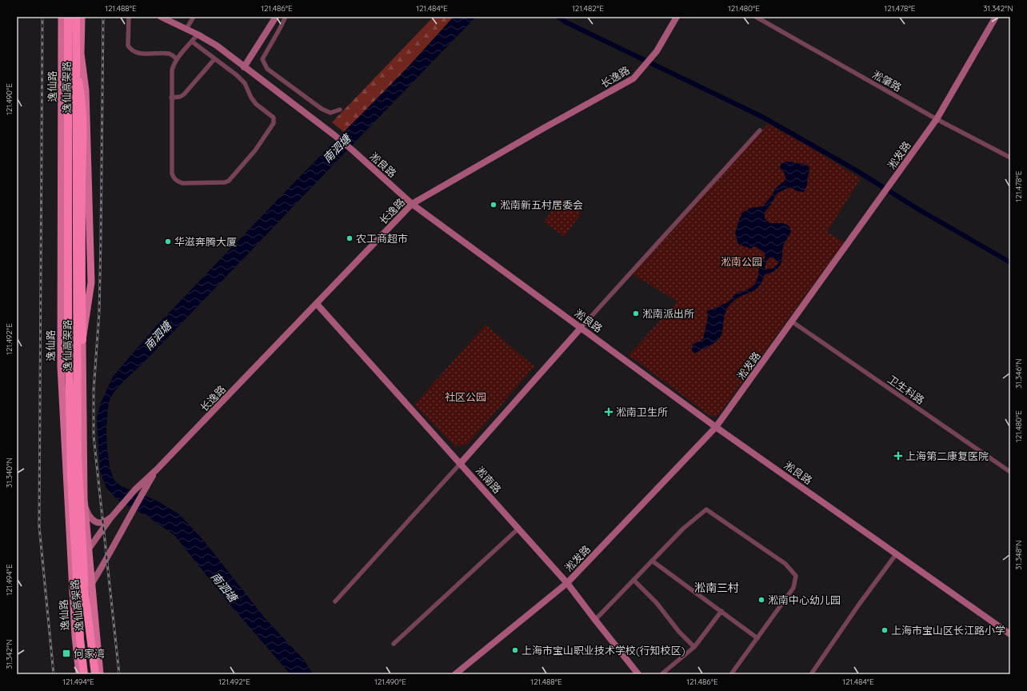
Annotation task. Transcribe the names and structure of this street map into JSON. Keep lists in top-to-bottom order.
{
  "streets": {
    "highway": ["逸仙高架路"],
    "main road": ["逸仙路"],
    "street": [
      "长逸路",
      "淞肇路",
      "淞发路",
      "淞良路",
      "卫生科路",
      "淞南路"
    ]
  },
  "crossings": [
    ["长逸路", "逸仙路"],
    ["长逸路", "淞良路"],
    ["长逸路", "淞南路"],
    ["淞肇路", "淞发路"],
    ["淞发路", "淞良路"],
    ["淞发路", "卫生科路"],
    ["淞发路", "淞南路"]
  ],
  "districts": ["淞南三村"],
  "water": ["南泗塘"],
  "parks": ["淞南公园", "社区公园"],
  "places": {
    "other": [
      "淞南新五村居委会",
      "农工商超市",
      "华滋奔腾大厦",
      "淞南派出所",
      "淞南中心幼儿园",
      "上海市宝山区长江路小学",
      "上海市宝山职业技术学校(行知校区)"
    ],
    "health": ["淞南卫生所", "上海第二康复医院"],
    "transit": ["何家湾"]
  },
  "coordinates": [
    "121.488°E",
    "121.486°E",
    "121.484°E",
    "121.482°E",
    "121.480°E",
    "121.478°E",
    "31.342°N",
    "121.490°E",
    "121.492°E",
    "31.346°N",
    "31.340°N",
    "31.348°N",
    "121.494°E"
  ]
}
